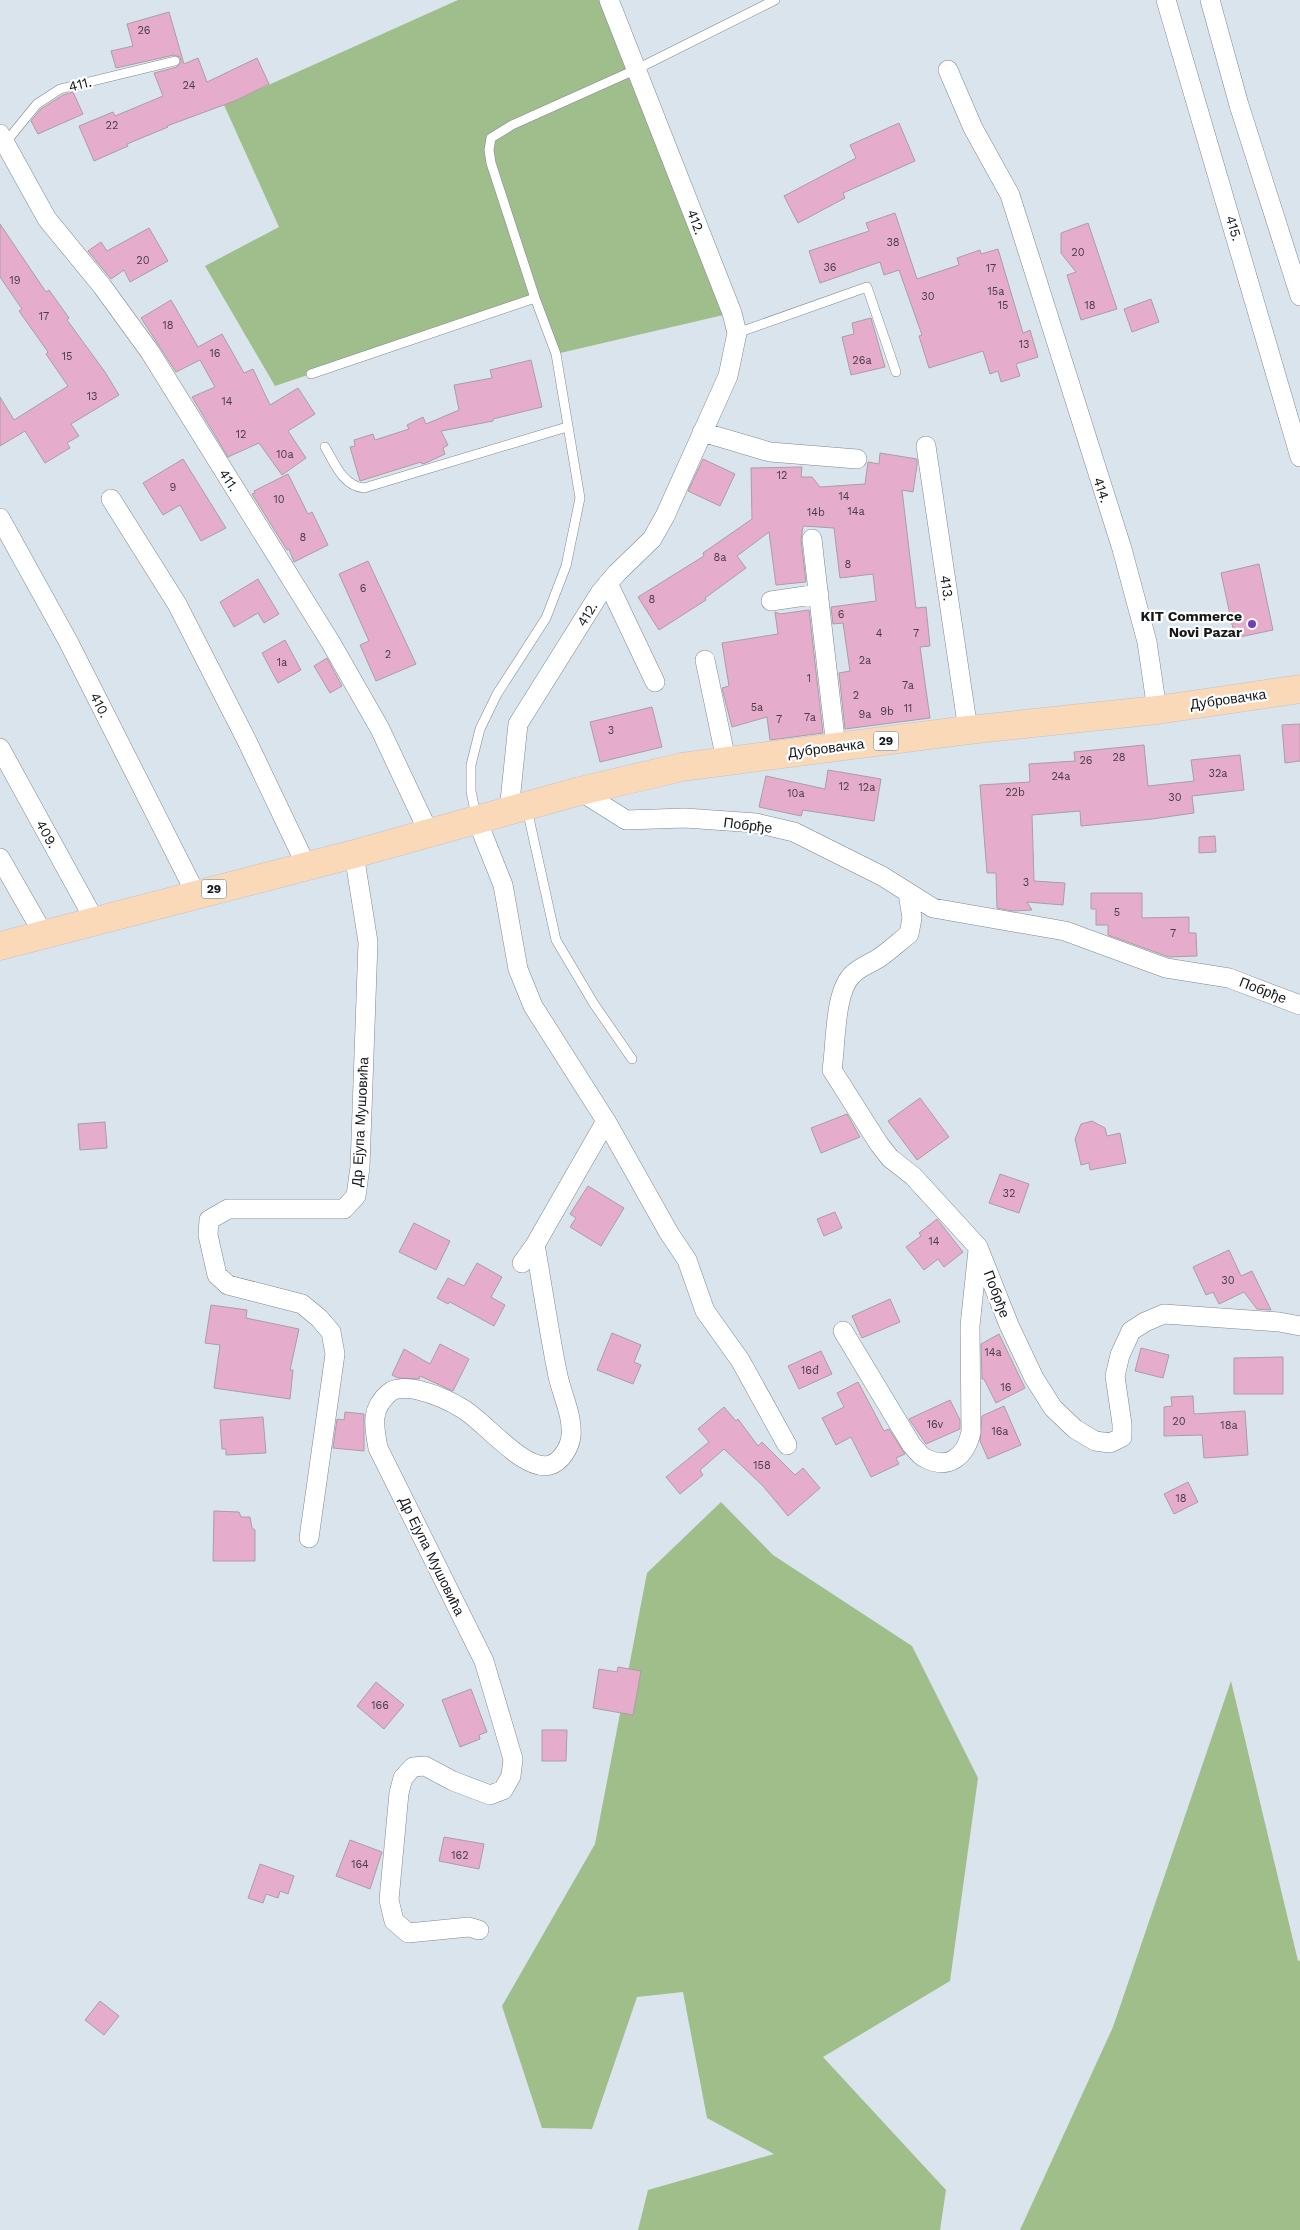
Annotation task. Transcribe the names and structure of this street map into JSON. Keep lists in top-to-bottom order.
{
  "streets": {
    "main road": ["Дубровачка", "29"],
    "street": [
      "411.",
      "412.",
      "415.",
      "414.",
      "413.",
      "410.",
      "Побрђе",
      "409.",
      "Др Ејупа Мушовића"
    ]
  },
  "crossings": [
    ["411.", "29"],
    ["412.", "Дубровачка"],
    ["414.", "Дубровачка"],
    ["413.", "Дубровачка"],
    ["Дубровачка", "29"],
    ["Дубровачка", "Побрђе"],
    ["410.", "29"],
    ["29", "409."],
    ["29", "Др Ејупа Мушовића"]
  ],
  "places": ["KIT Commerce Novi Pazar"],
  "house_numbers": [
    "26",
    "24",
    "22",
    "38",
    "20",
    "20",
    "36",
    "17",
    "19",
    "15a",
    "30",
    "15",
    "18",
    "17",
    "18",
    "13",
    "16",
    "15",
    "26a",
    "13",
    "14",
    "12",
    "10a",
    "12",
    "9",
    "14",
    "10",
    "14a",
    "14b",
    "8",
    "8a",
    "8",
    "6",
    "8",
    "6",
    "4",
    "7",
    "2",
    "2a",
    "1a",
    "1",
    "7a",
    "2",
    "5a",
    "11",
    "9b",
    "9a",
    "7a",
    "7",
    "3",
    "28",
    "26",
    "32a",
    "24a",
    "12",
    "12a",
    "22b",
    "10a",
    "30",
    "3",
    "5",
    "7",
    "32",
    "14",
    "30",
    "14a",
    "16đ",
    "16",
    "20",
    "16v",
    "18a",
    "16a",
    "158",
    "18",
    "166",
    "162",
    "164"
  ]
}
